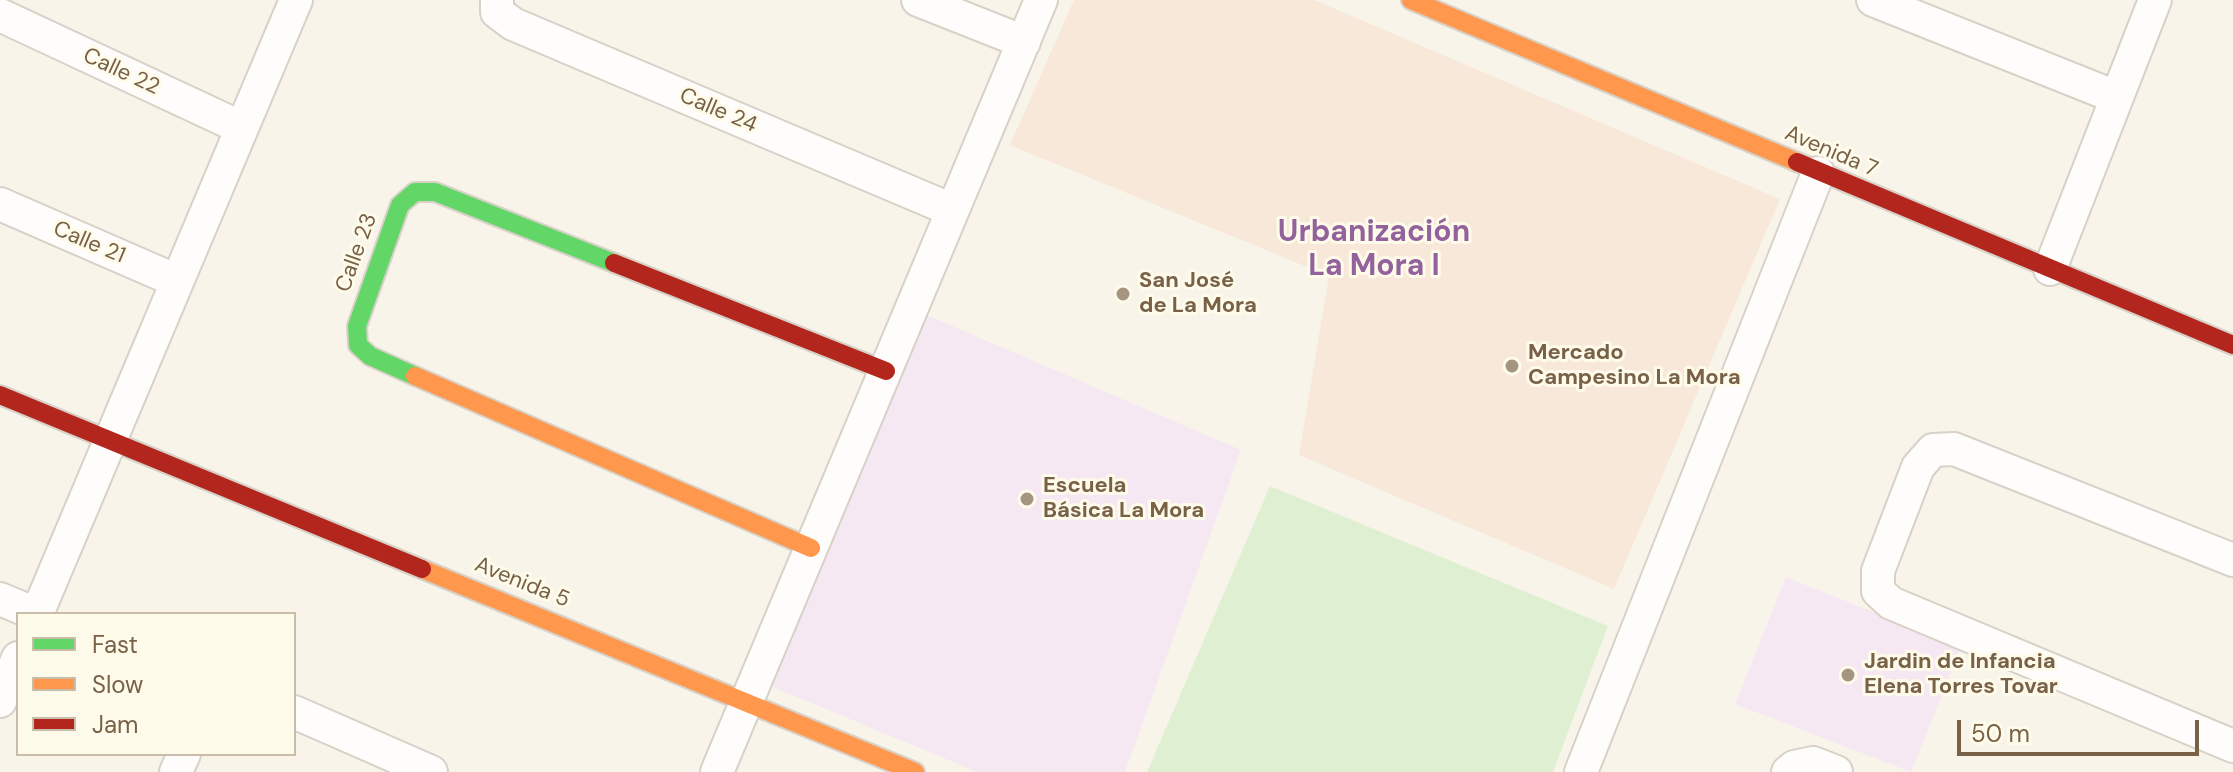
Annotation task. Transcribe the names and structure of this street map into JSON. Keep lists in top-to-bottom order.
{
  "streets": {
    "street": [
      "Calle 22",
      "Calle 24",
      "Avenida 7",
      "Calle 21",
      "Calle 23",
      "Avenida 5"
    ]
  },
  "districts": ["Urbanización La Mora I"],
  "places": [
    "San José de La Mora",
    "Mercado Campesino La Mora",
    "Escuela Básica La Mora",
    "Jardin de Infancia Elena Torres Tovar"
  ],
  "legend": ["Fast", "Slow", "Jam"],
  "scale_bar": "50 m"
}
